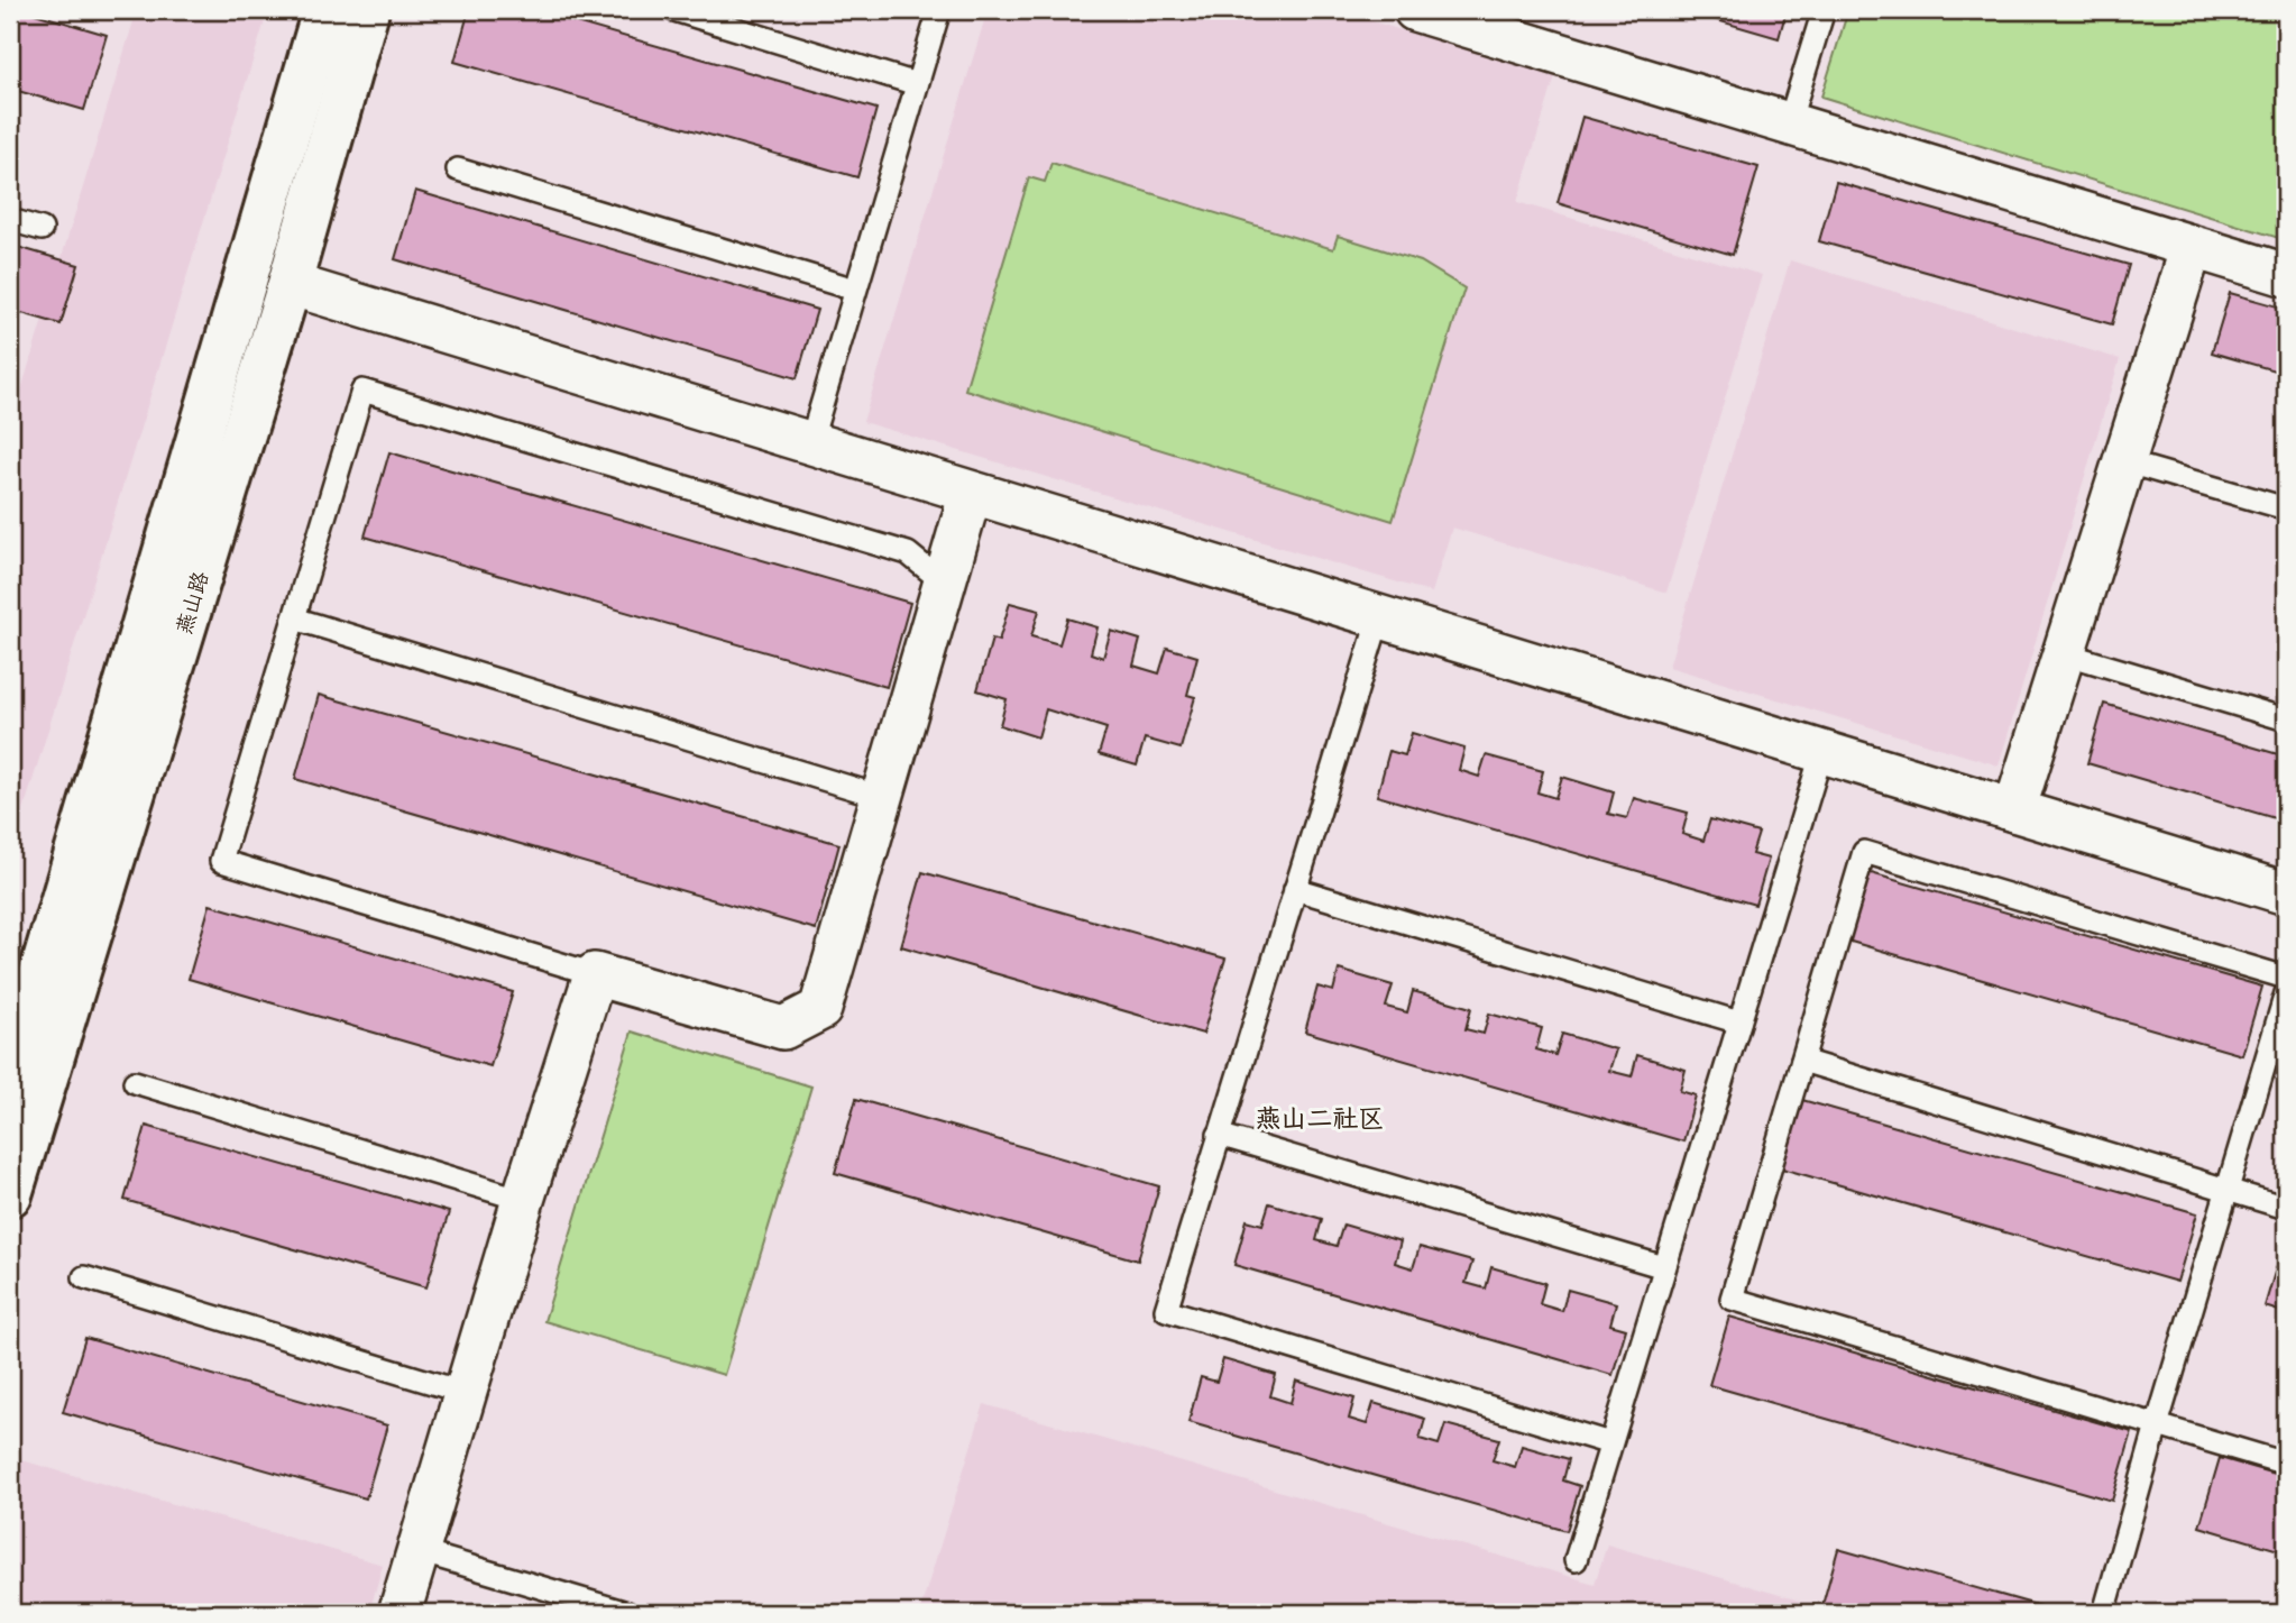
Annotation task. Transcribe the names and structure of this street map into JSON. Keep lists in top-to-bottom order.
{
  "streets": {
    "main road": ["燕山路"]
  },
  "districts": ["燕山二社区"]
}
